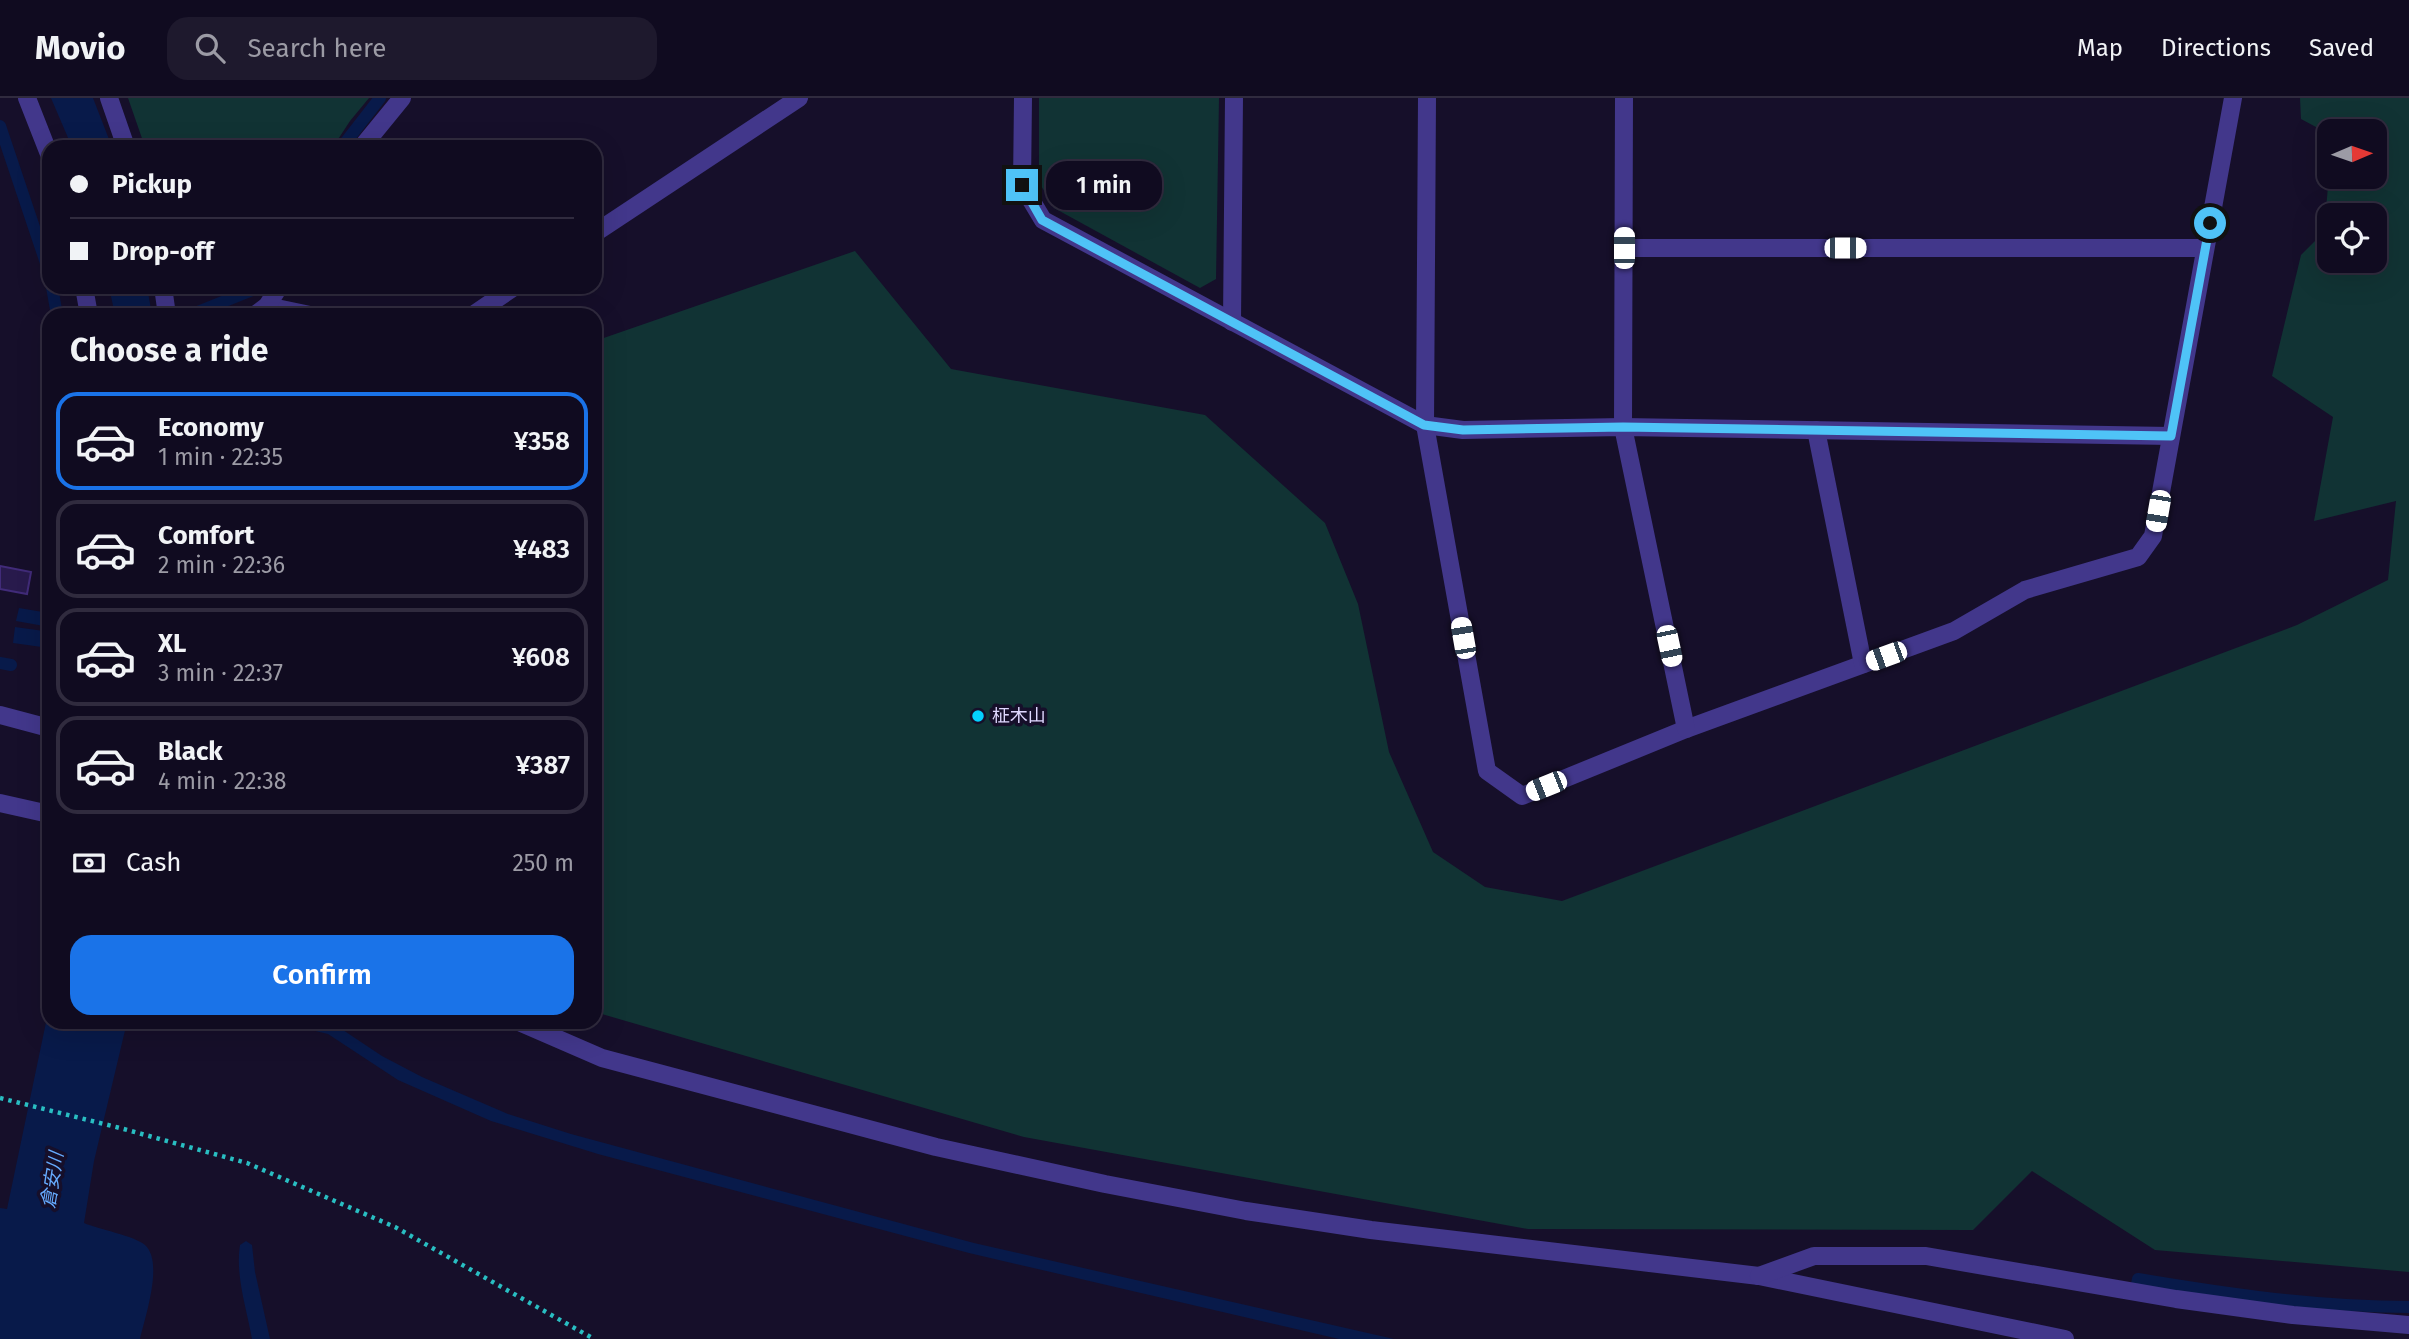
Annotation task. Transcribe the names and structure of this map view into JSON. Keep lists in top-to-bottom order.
{
  "water": ["倉安川"],
  "places": ["柾木山"],
  "north": "right",
  "page": {
    "header": "Movio",
    "search": "Search here",
    "nav": ["Map", "Directions", "Saved"],
    "banner": ["Pickup", "Drop-off"],
    "bubble": "1 min",
    "heading": "Choose a ride",
    "list": [
      {
        "name": "Economy",
        "note": "1 min · 22:35",
        "value": "¥358"
      },
      {
        "name": "Comfort",
        "note": "2 min · 22:36",
        "value": "¥483"
      },
      {
        "name": "XL",
        "note": "3 min · 22:37",
        "value": "¥608"
      },
      {
        "name": "Black",
        "note": "4 min · 22:38",
        "value": "¥387"
      }
    ],
    "pay": ["Cash", "250 m"],
    "buttons": "Confirm"
  }
}
